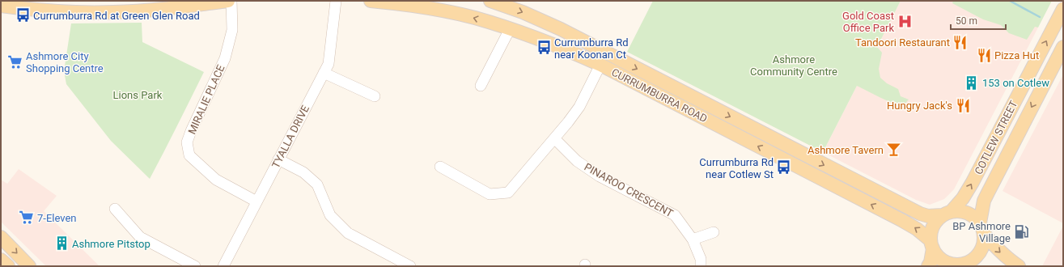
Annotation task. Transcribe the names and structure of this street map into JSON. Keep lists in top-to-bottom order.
{
  "streets": {
    "main road": ["CURRUMBURRA ROAD", "COTLEW STREET"],
    "street": ["MIRALIE PLACE", "TYALLA DRIVE", "PINAROO CRESCENT"]
  },
  "crossings": [
    ["CURRUMBURRA ROAD", "COTLEW STREET"],
    ["MIRALIE PLACE", "TYALLA DRIVE"]
  ],
  "parks": ["Ashmore Community Centre", "Lions Park"],
  "places": {
    "bus stop": ["Currumburra Rd at Green Glen Road", "Currumburra Rd near Koonan Ct", "Currumburra Rd near Cotlew St"],
    "hospital": ["Gold Coast Office Park"],
    "restaurant": ["Tandoori Restaurant", "Pizza Hut", "Hungry Jack's"],
    "supermarket": ["Ashmore City Shopping Centre", "7-Eleven"],
    "building": ["153 on Cotlew", "Ashmore Pitstop"],
    "bar": ["Ashmore Tavern"],
    "fuel station": ["BP Ashmore Village"]
  },
  "scale_bar": "50 m"
}
